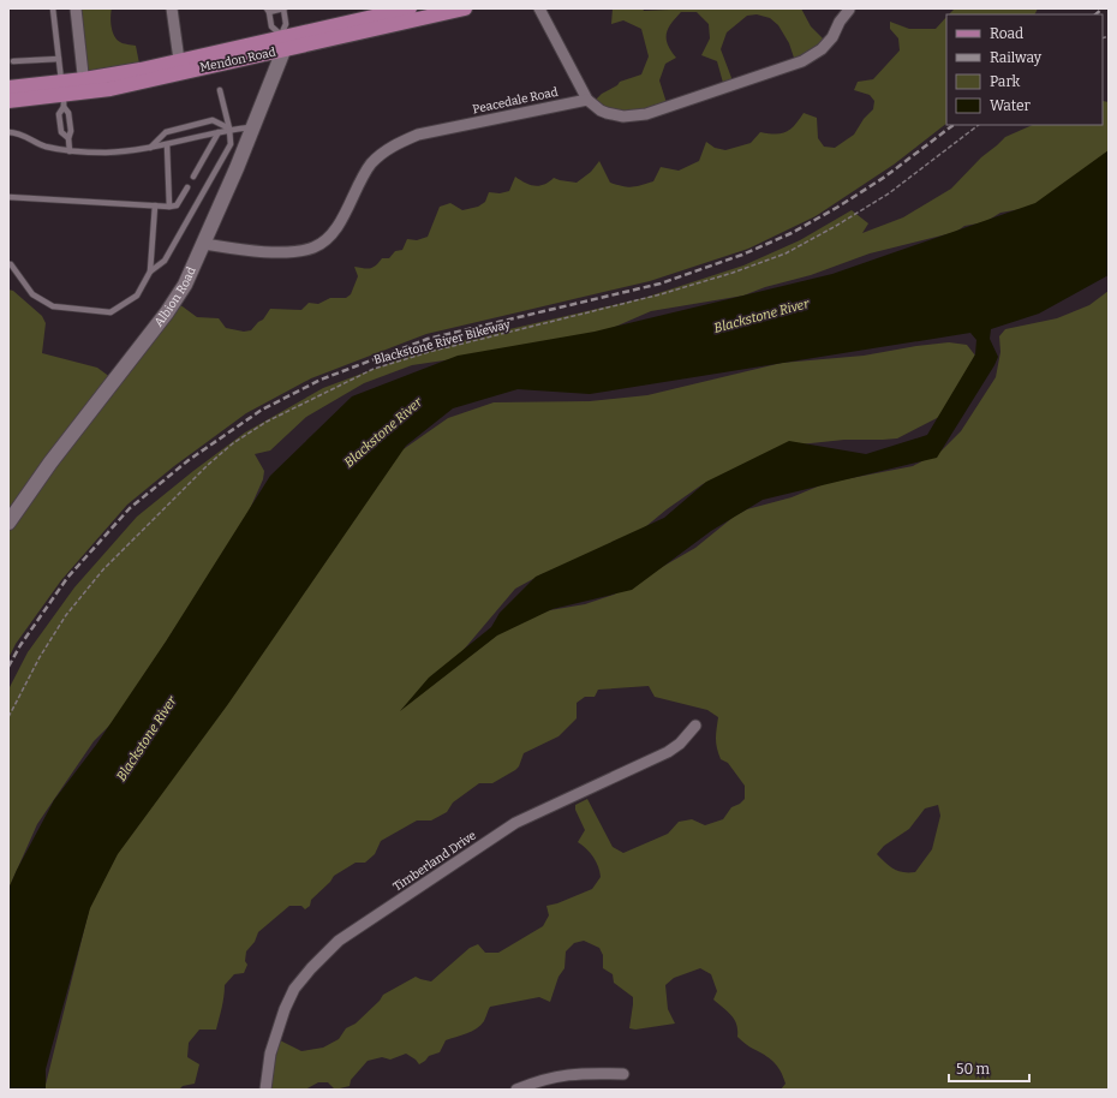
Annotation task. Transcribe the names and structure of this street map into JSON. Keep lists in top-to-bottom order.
{
  "streets": {
    "main road": ["Mendon Road"],
    "street": ["Peacedale Road", "Albion Road", "Timberland Drive"],
    "path": ["Blackstone River Bikeway"]
  },
  "crossings": [
    ["Mendon Road", "Albion Road"],
    ["Peacedale Road", "Albion Road"]
  ],
  "water": ["Blackstone River"],
  "legend": [
    "Road",
    "Railway",
    "Park",
    "Water"
  ],
  "scale_bar": "50 m"
}
